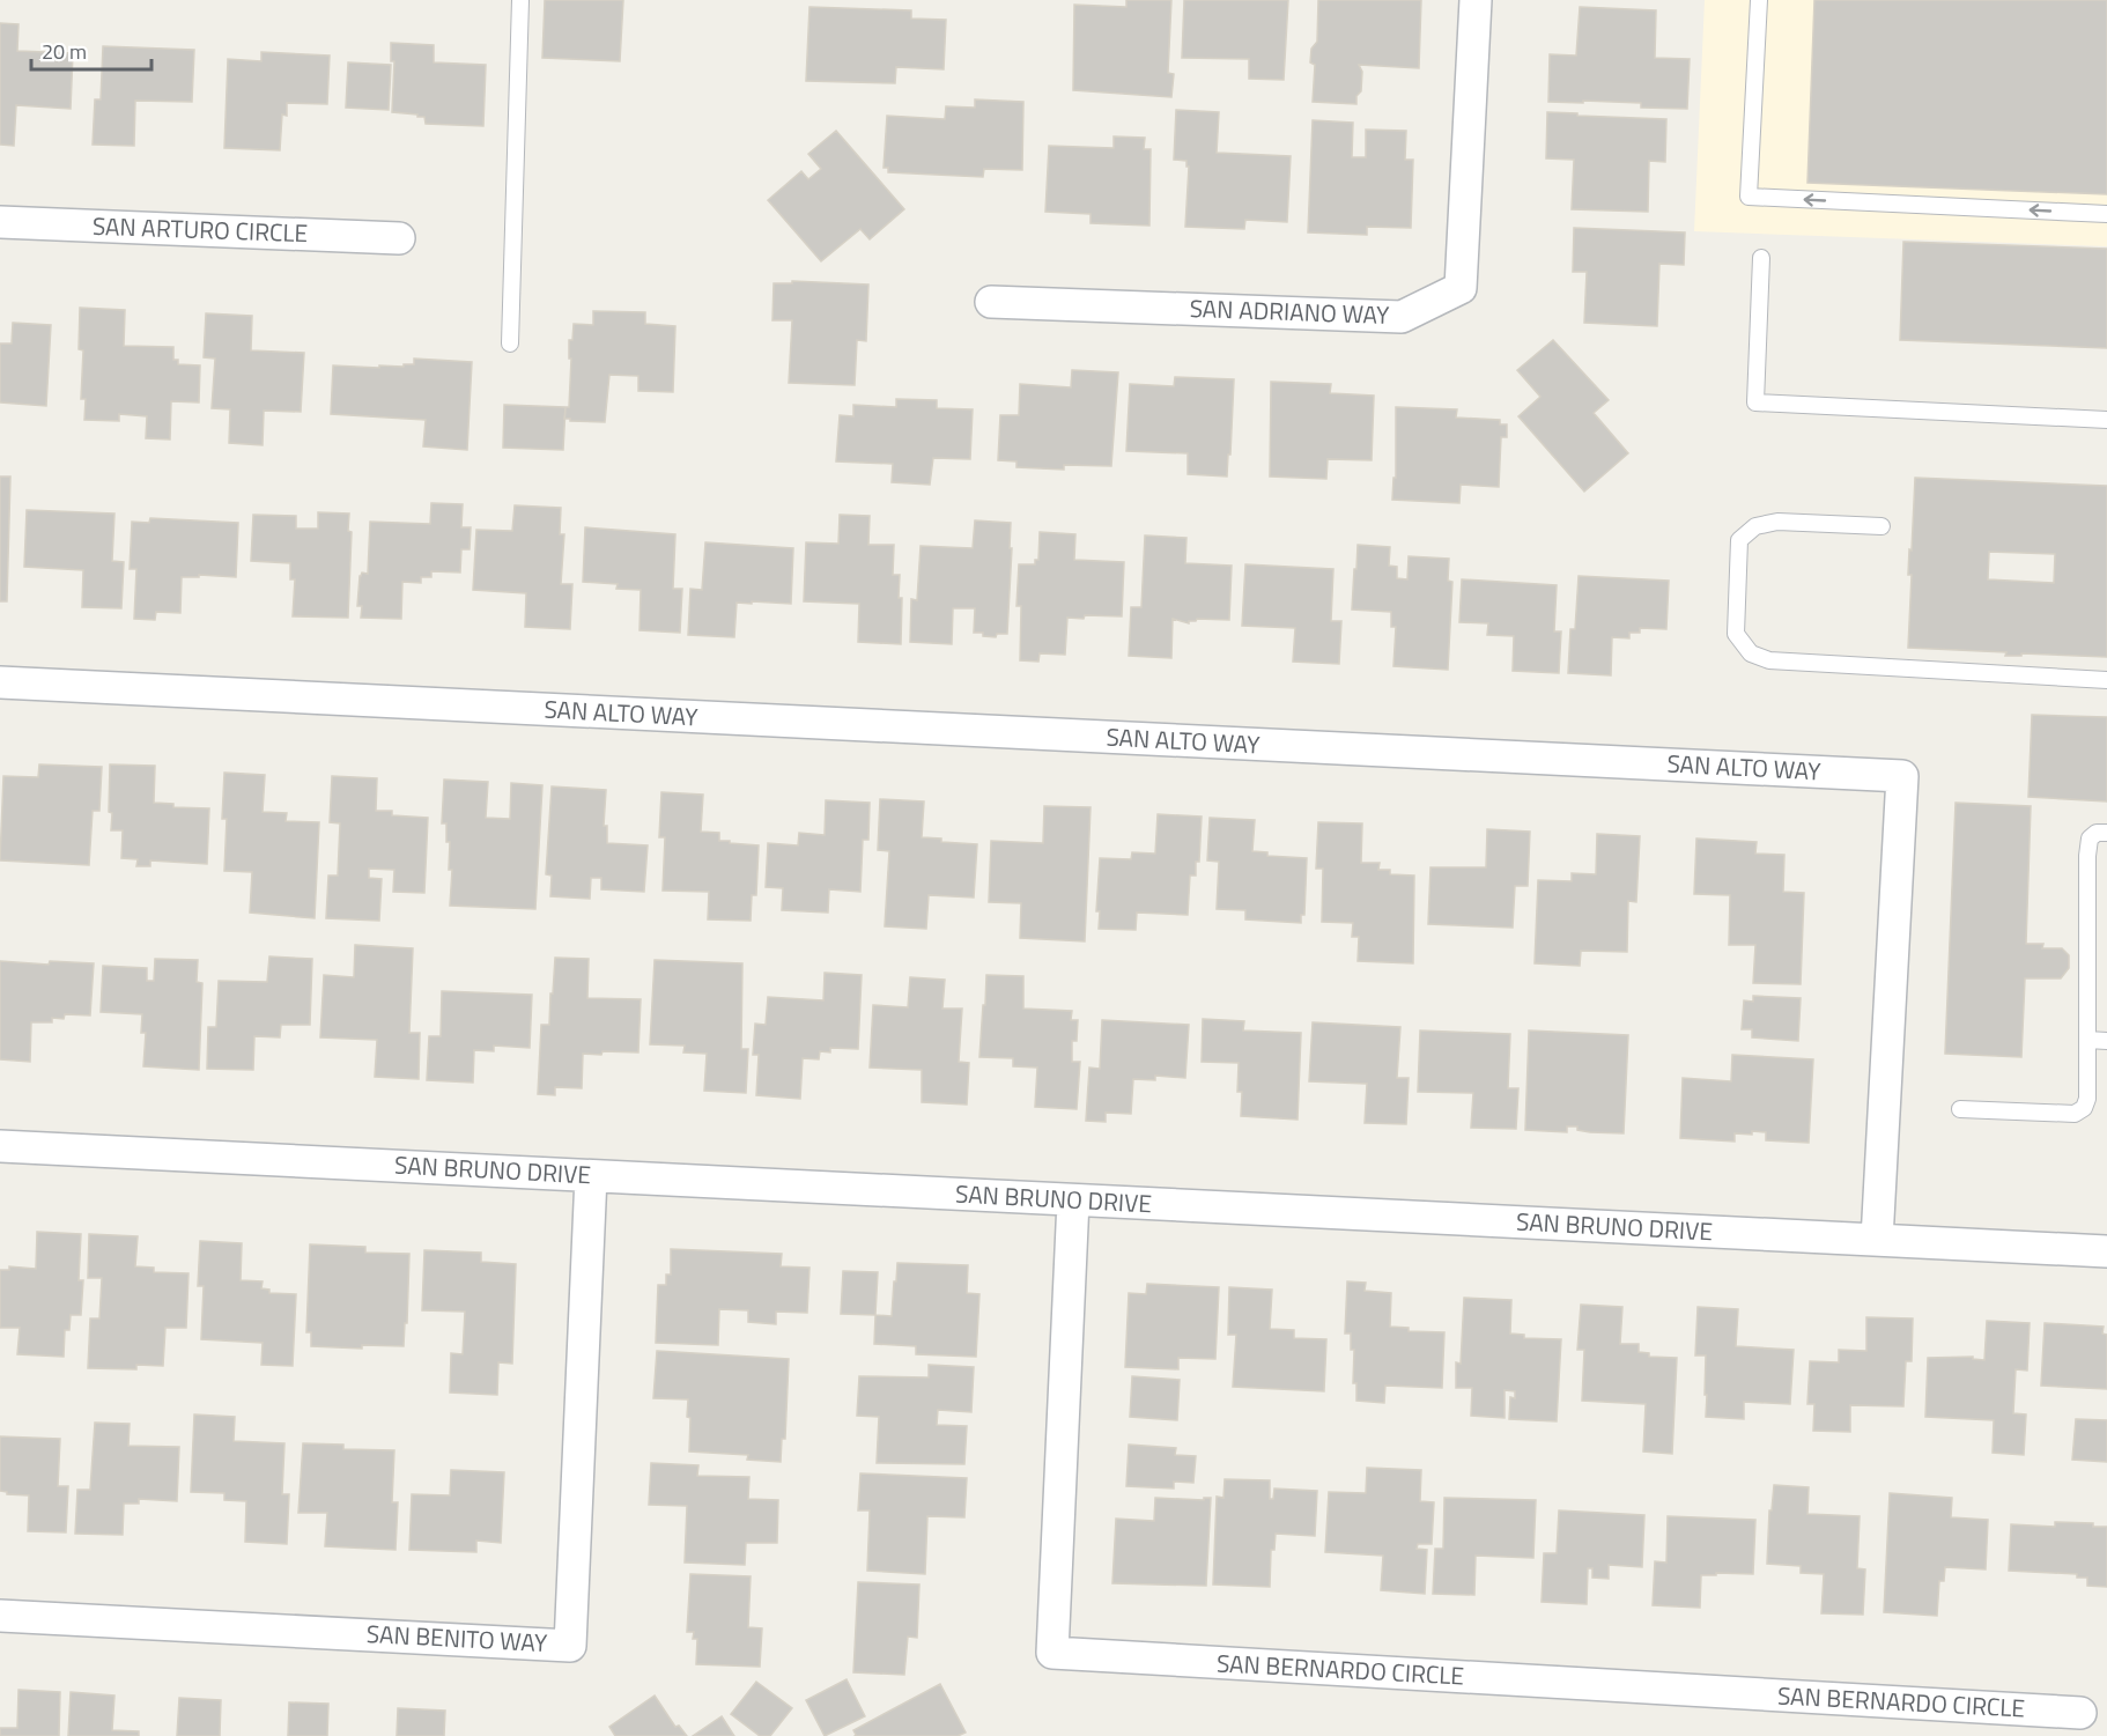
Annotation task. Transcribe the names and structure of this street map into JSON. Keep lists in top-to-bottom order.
{
  "streets": {
    "street": [
      "SAN ARTURO CIRCLE",
      "SAN ADRIANO WAY",
      "SAN ALTO WAY",
      "SAN BRUNO DRIVE",
      "SAN BENITO WAY",
      "SAN BERNARDO CIRCLE"
    ]
  },
  "crossings": [
    ["SAN ALTO WAY", "SAN BRUNO DRIVE"],
    ["SAN BRUNO DRIVE", "SAN BENITO WAY"],
    ["SAN BRUNO DRIVE", "SAN BERNARDO CIRCLE"]
  ],
  "scale_bar": "20 m"
}
